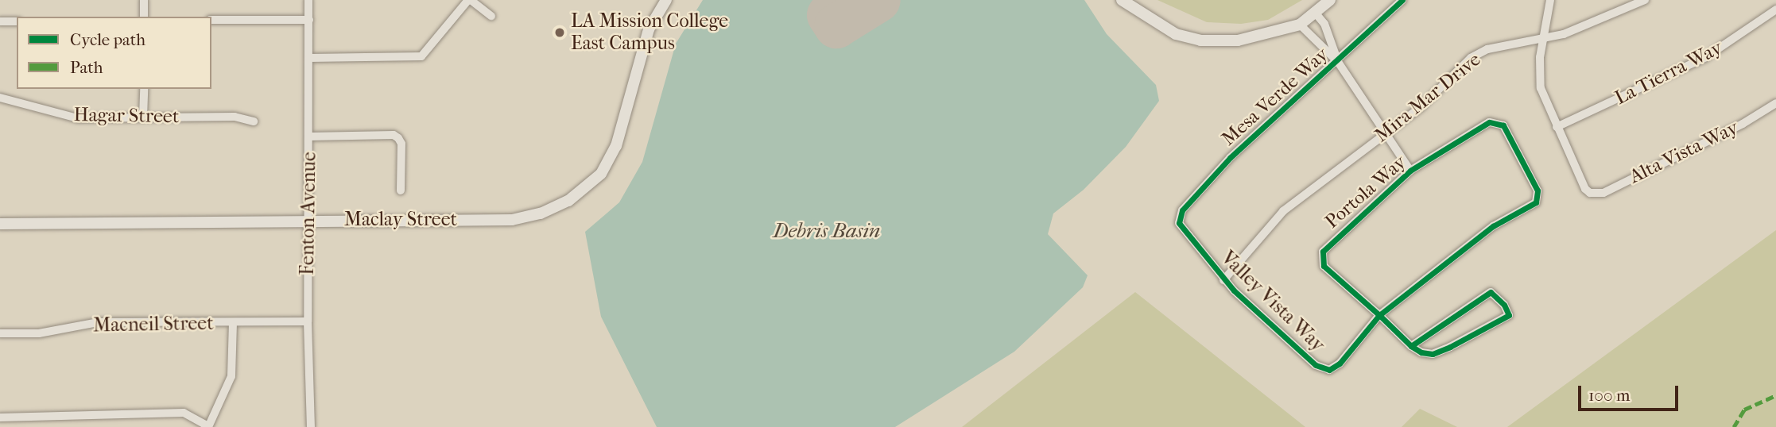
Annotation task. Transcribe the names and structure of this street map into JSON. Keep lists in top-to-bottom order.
{
  "streets": {
    "street": [
      "La Tierra Way",
      "Mesa Verde Way",
      "Mira Mar Drive",
      "Hagar Street",
      "Alta Vista Way",
      "Portola Way",
      "Fenton Avenue",
      "Maclay Street",
      "Valley Vista Way",
      "Macneil Street"
    ]
  },
  "crossings": [
    ["La Tierra Way", "Alta Vista Way"],
    ["Mesa Verde Way", "Valley Vista Way"],
    ["Mira Mar Drive", "Valley Vista Way"],
    ["Portola Way", "Valley Vista Way"],
    ["Fenton Avenue", "Maclay Street"],
    ["Fenton Avenue", "Macneil Street"]
  ],
  "water": ["Debris Basin"],
  "places": ["LA Mission College East Campus"],
  "legend": ["Cycle path", "Path"],
  "scale_bar": "100 m"
}
